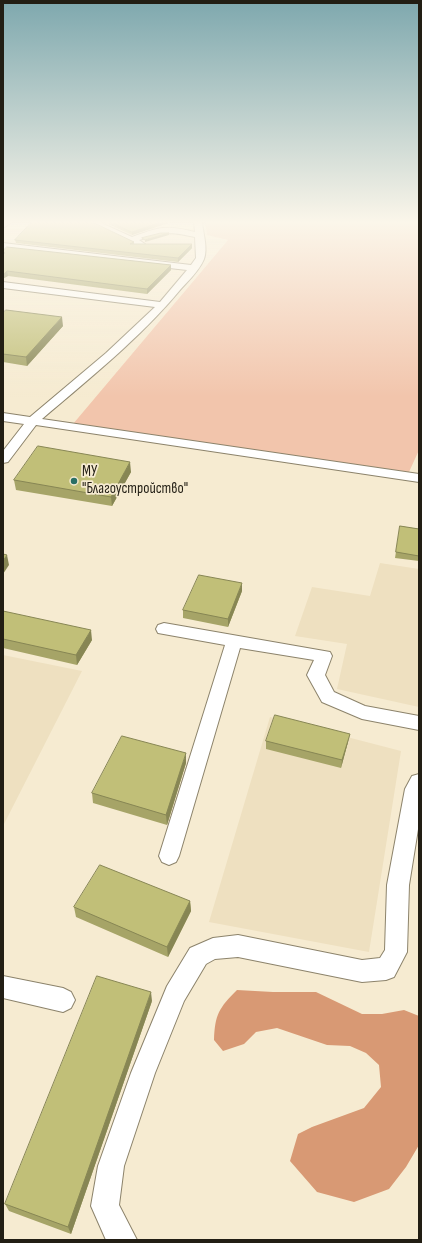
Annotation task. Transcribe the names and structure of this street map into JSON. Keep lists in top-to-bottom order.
{
  "places": ["МУ \"Благоустройство\""]
}
